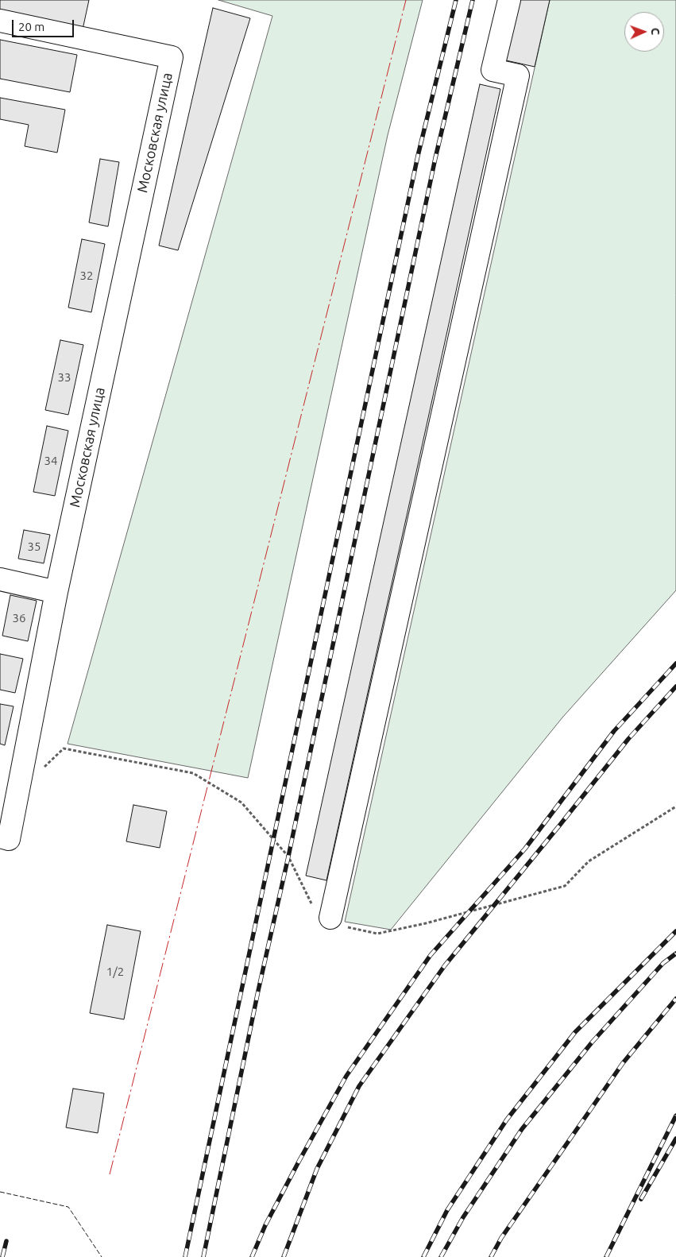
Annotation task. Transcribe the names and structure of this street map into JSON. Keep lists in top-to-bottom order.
{
  "streets": {
    "street": ["Московская улица"]
  },
  "house_numbers": [
    "32",
    "33",
    "34",
    "35",
    "36",
    "1/2"
  ],
  "scale_bar": "20 m",
  "north": "right"
}
